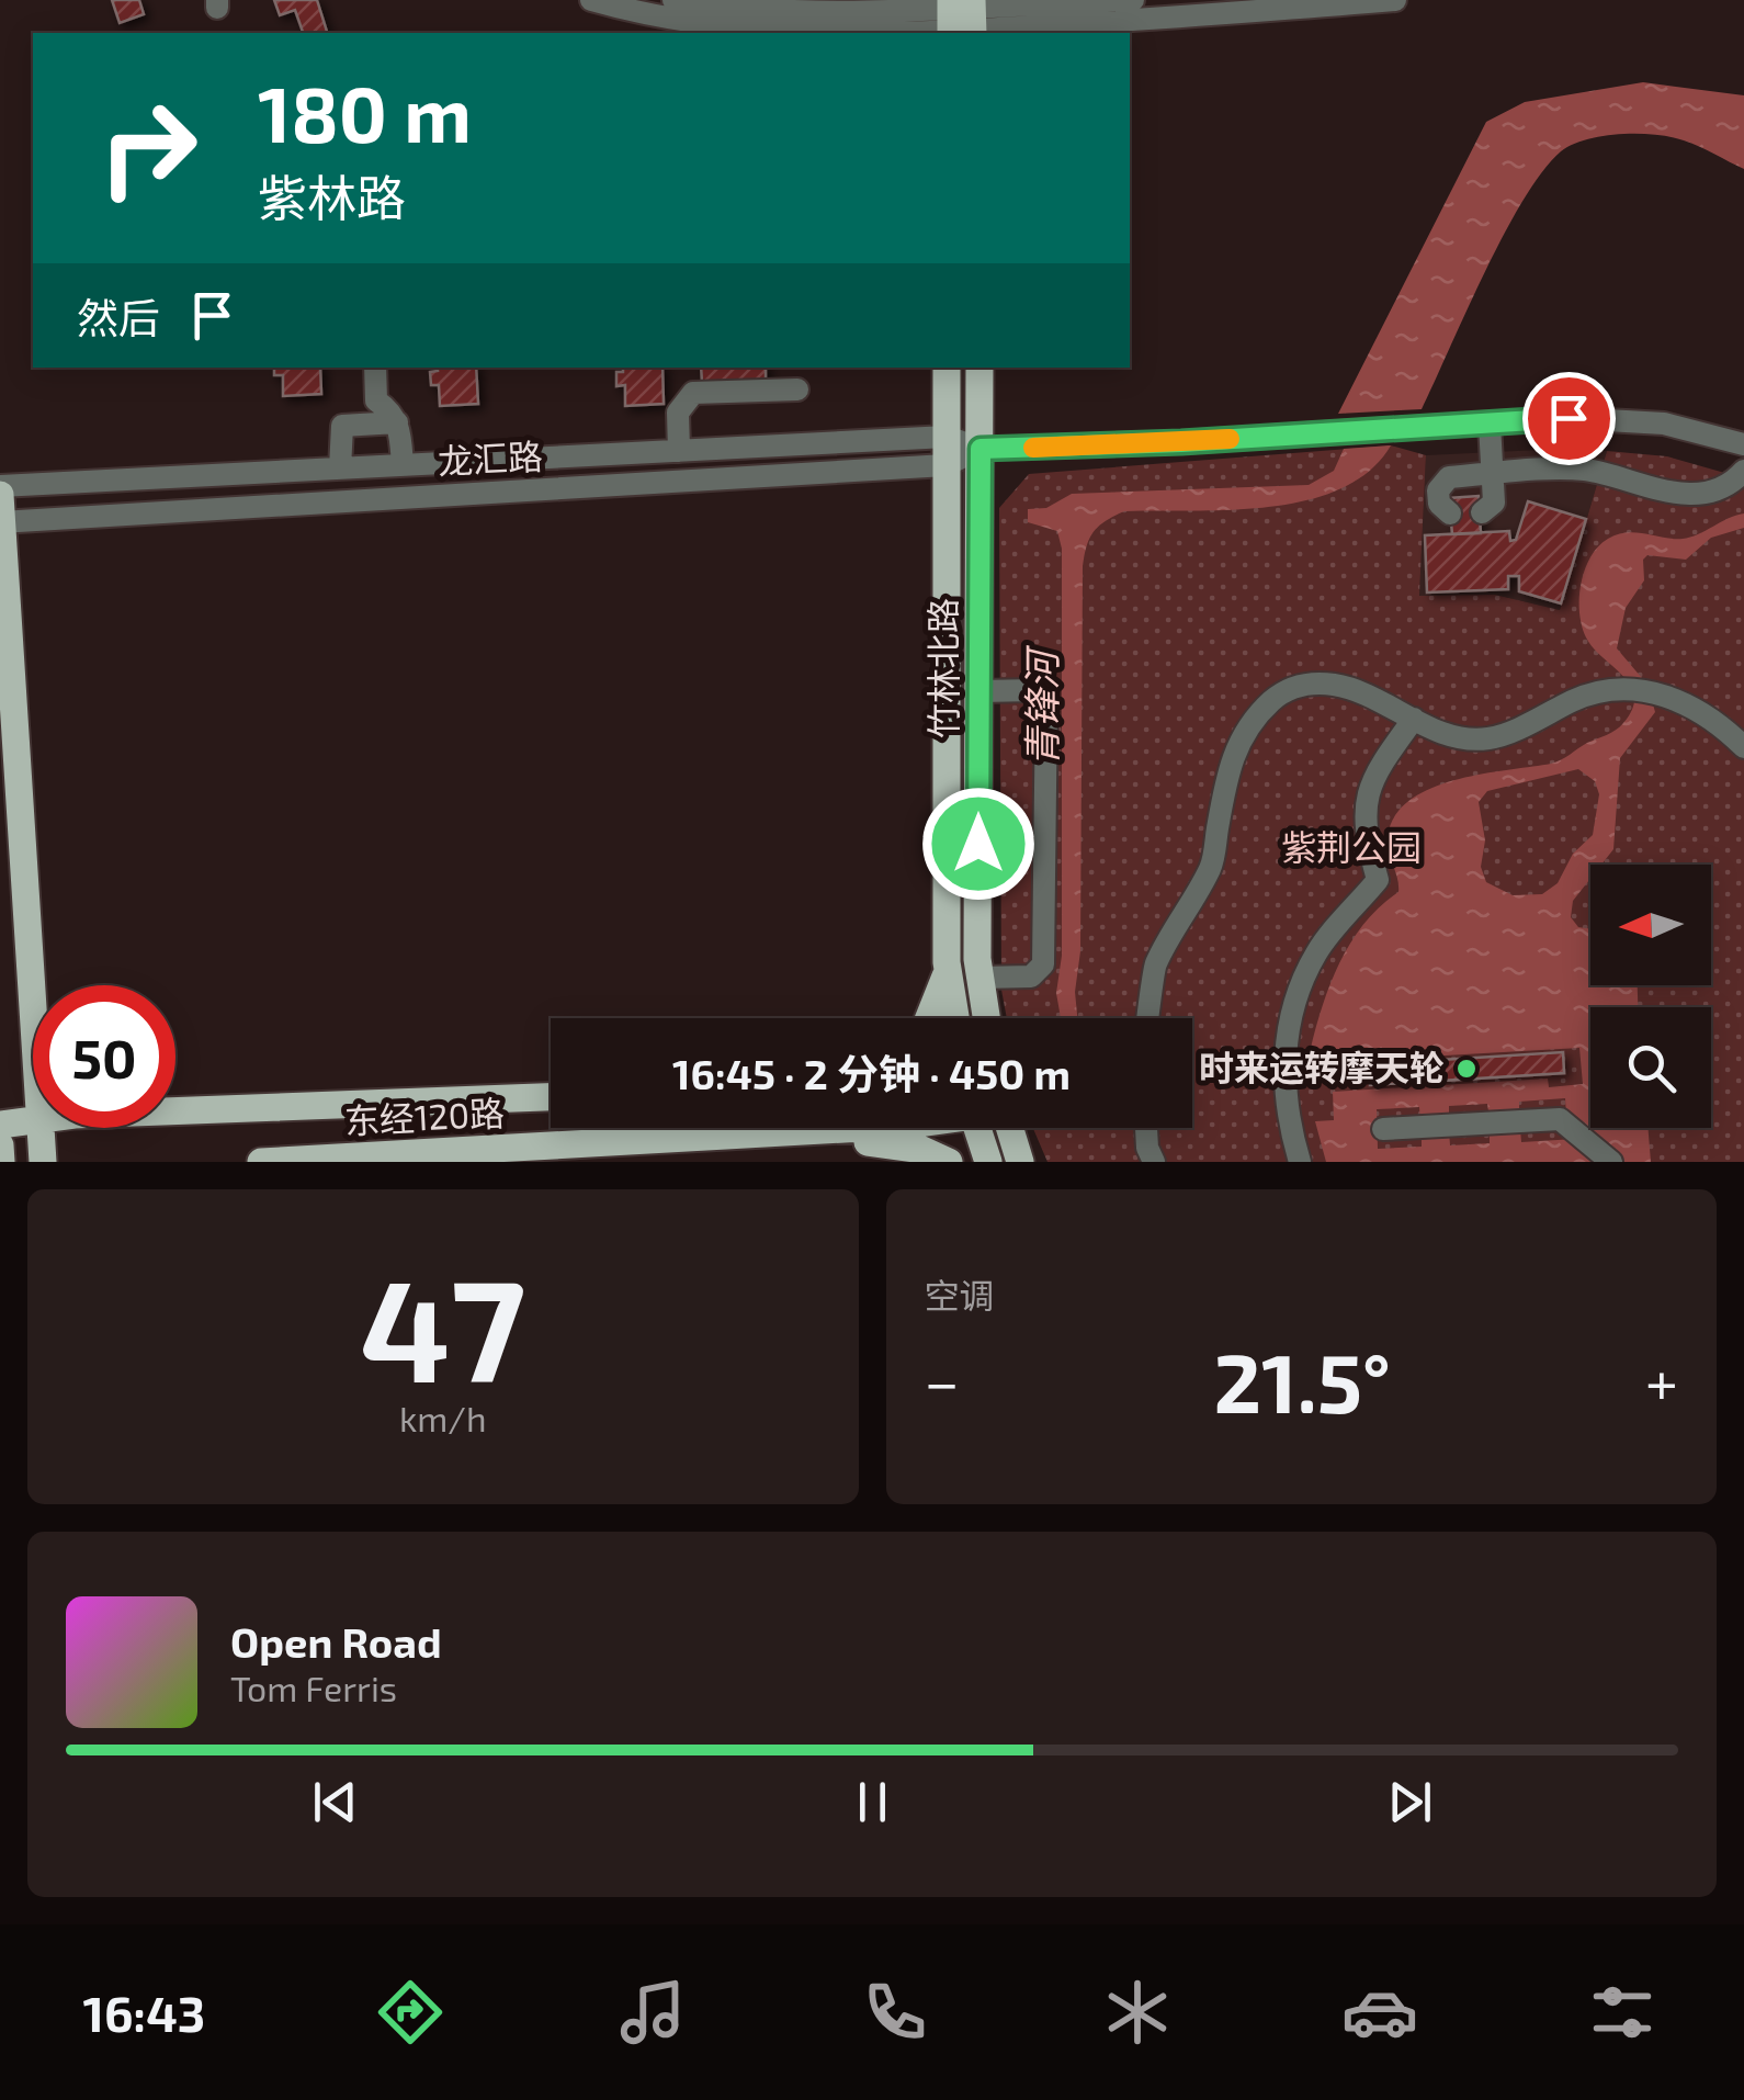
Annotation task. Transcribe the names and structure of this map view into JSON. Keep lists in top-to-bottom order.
{
  "streets": {
    "main road": ["竹林北路", "东经120路"],
    "street": ["龙汇路"]
  },
  "crossings": [
    ["龙汇路", "竹林北路"]
  ],
  "water": ["青锋河"],
  "parks": ["紫荆公园"],
  "places": ["时来运转摩天轮"],
  "north": "left",
  "page": {
    "turn": ["180 m", "紫林路"],
    "then": "然后",
    "limit": "50",
    "trip": "16:45 · 2 分钟 · 450 m",
    "tile": [
      ["47", "km/h"],
      "空调"
    ],
    "heat": ["−", "21.5°", "+"],
    "song": ["Open Road", "Tom Ferris"],
    "tabs": "16:43"
  }
}
